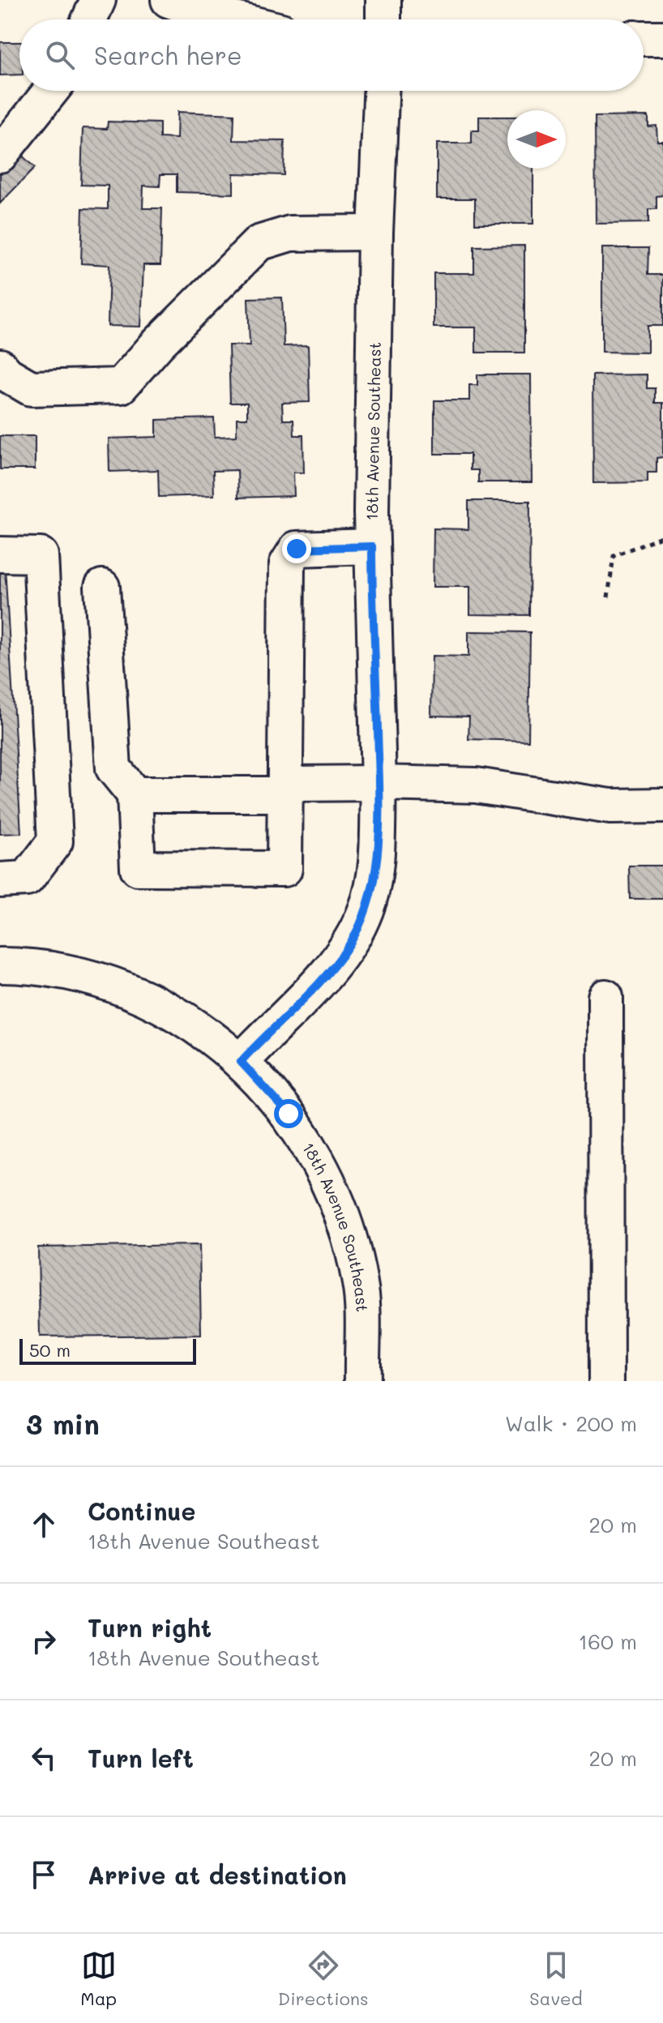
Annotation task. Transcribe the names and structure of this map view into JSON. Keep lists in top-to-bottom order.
{
  "streets": {
    "street": ["18th Avenue Southeast"]
  },
  "scale_bar": "50 m",
  "north": "right",
  "page": {
    "search": "Search here",
    "scale": "50 m",
    "heading": ["3 min", "Walk · 200 m"],
    "list": [
      ["Continue", "18th Avenue Southeast", "20 m"],
      ["Turn right", "18th Avenue Southeast", "160 m"],
      ["Turn left", "20 m"],
      "Arrive at destination"
    ],
    "nav": ["Map", "Directions", "Saved"]
  }
}
